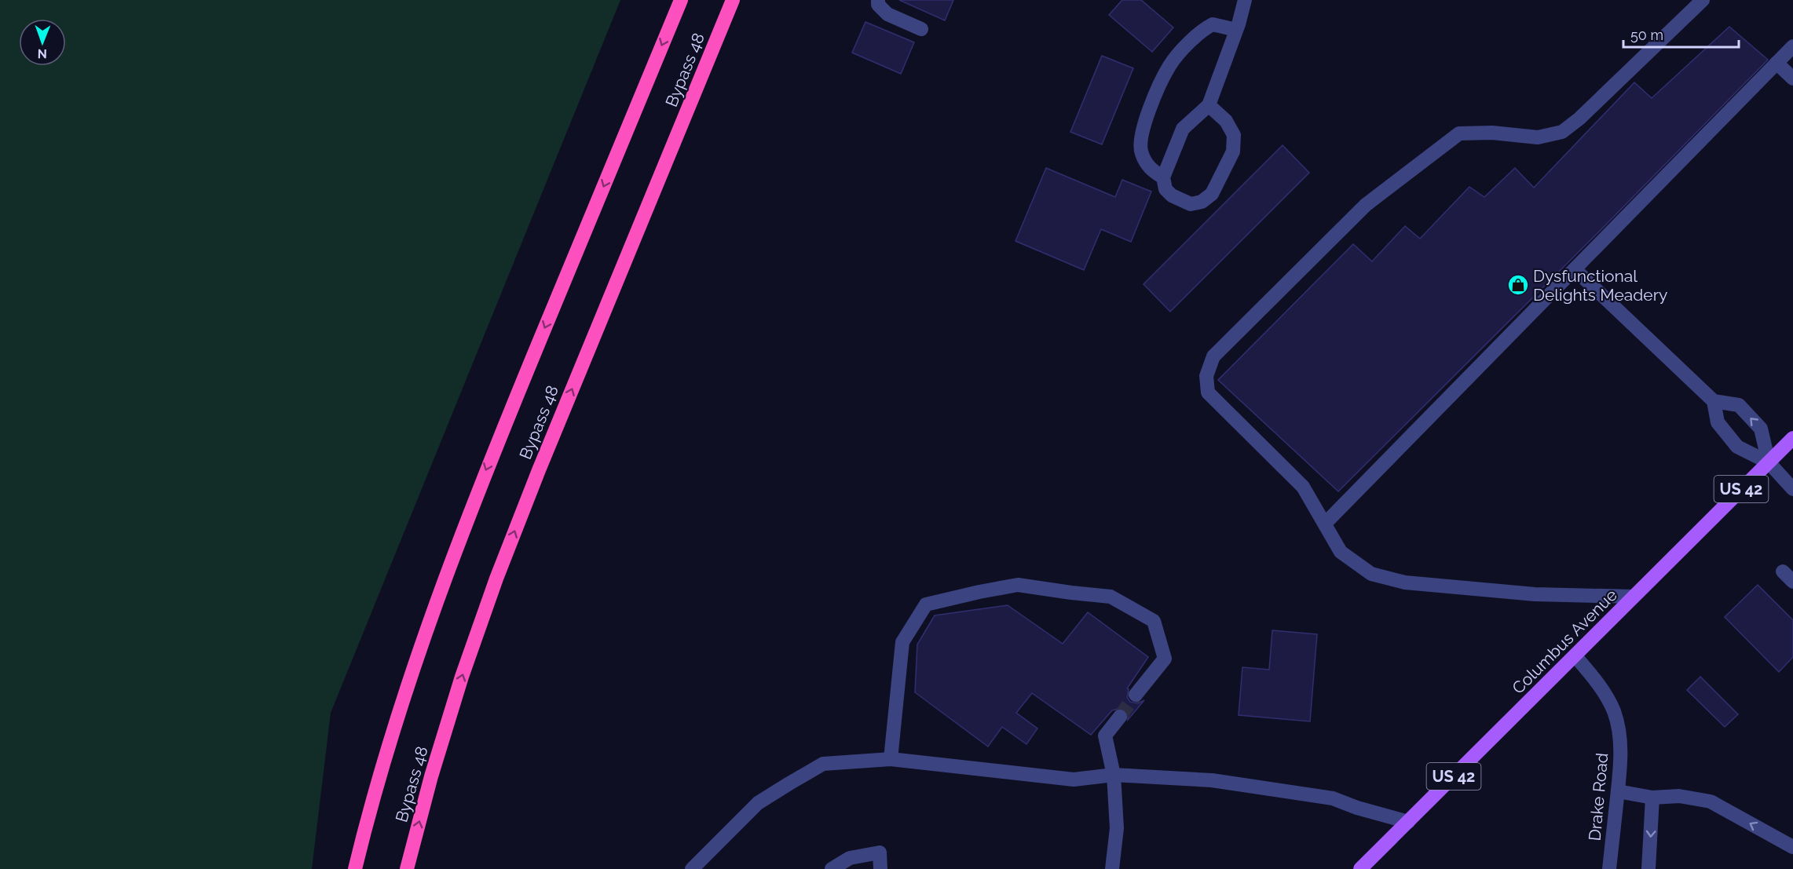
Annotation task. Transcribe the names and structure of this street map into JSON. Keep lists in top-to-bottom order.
{
  "streets": {
    "highway": ["Bypass 48"],
    "main road": ["US 42", "Columbus Avenue"],
    "street": ["Drake Road"]
  },
  "crossings": [
    ["Columbus Avenue", "Drake Road"]
  ],
  "places": {
    "shop": ["Dysfunctional Delights Meadery"]
  },
  "scale_bar": "50 m",
  "north": "bottom"
}
